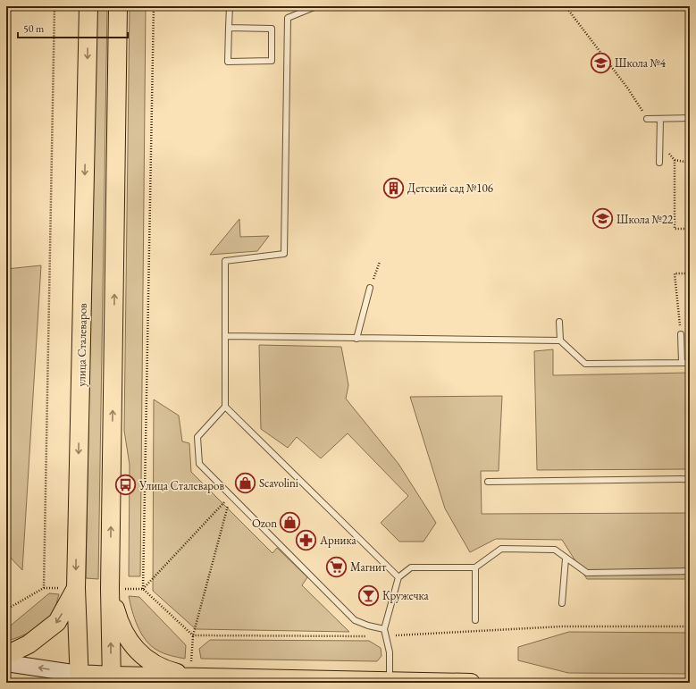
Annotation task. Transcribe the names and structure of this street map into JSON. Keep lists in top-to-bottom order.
{
  "streets": {
    "main road": ["улица Сталеваров"]
  },
  "places": {
    "school or university": ["Школа №4", "Школа №22"],
    "building": ["Детский сад №106"],
    "shop": ["Scavolini", "Ozon"],
    "bus stop": ["Улица Сталеваров"],
    "pharmacy": ["Арника"],
    "supermarket": ["Магнит"],
    "bar": ["Кружечка"]
  },
  "scale_bar": "50 m"
}
